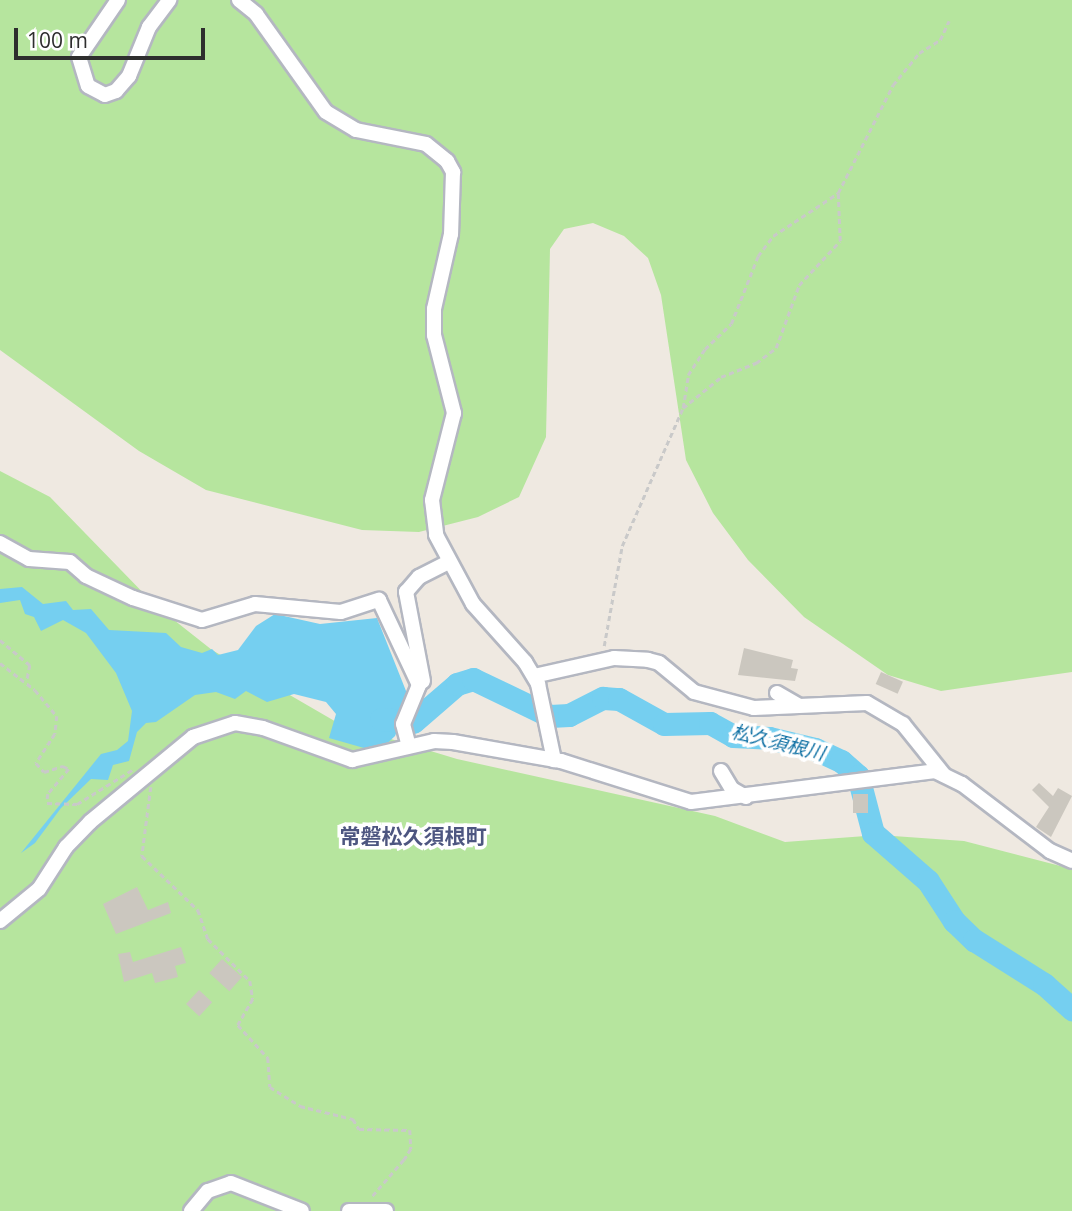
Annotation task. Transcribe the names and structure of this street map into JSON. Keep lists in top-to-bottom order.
{
  "districts": ["常磐松久須根町"],
  "water": ["松久須根川"],
  "scale_bar": "100 m"
}
